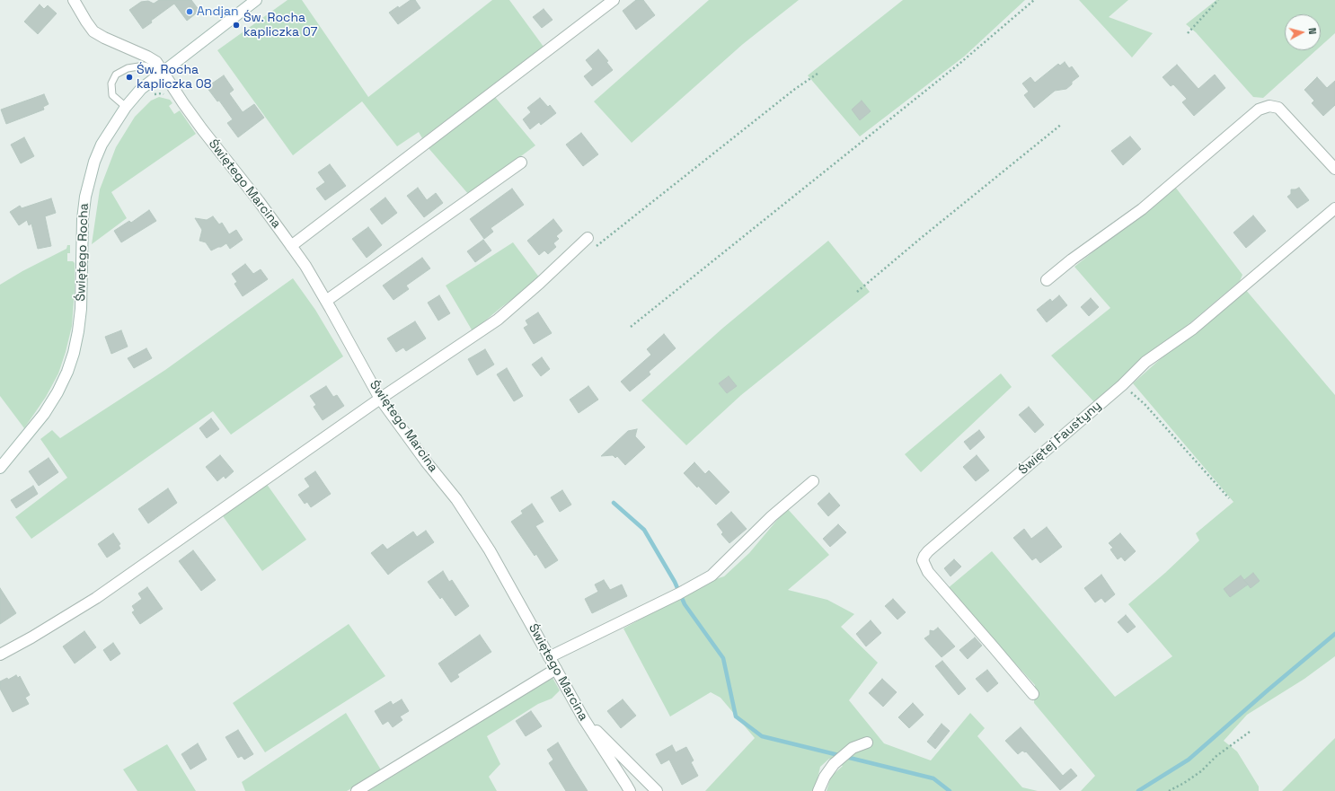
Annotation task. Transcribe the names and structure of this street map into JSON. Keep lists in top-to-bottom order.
{
  "streets": {
    "street": ["Świętego Marcina", "Świętego Rocha", "Świętej Faustyny"]
  },
  "crossings": [
    ["Świętego Marcina", "Świętego Rocha"]
  ],
  "places": ["Andjan", "Św. Rocha kapliczka 07", "Św. Rocha kapliczka 08"],
  "north": "right"
}
